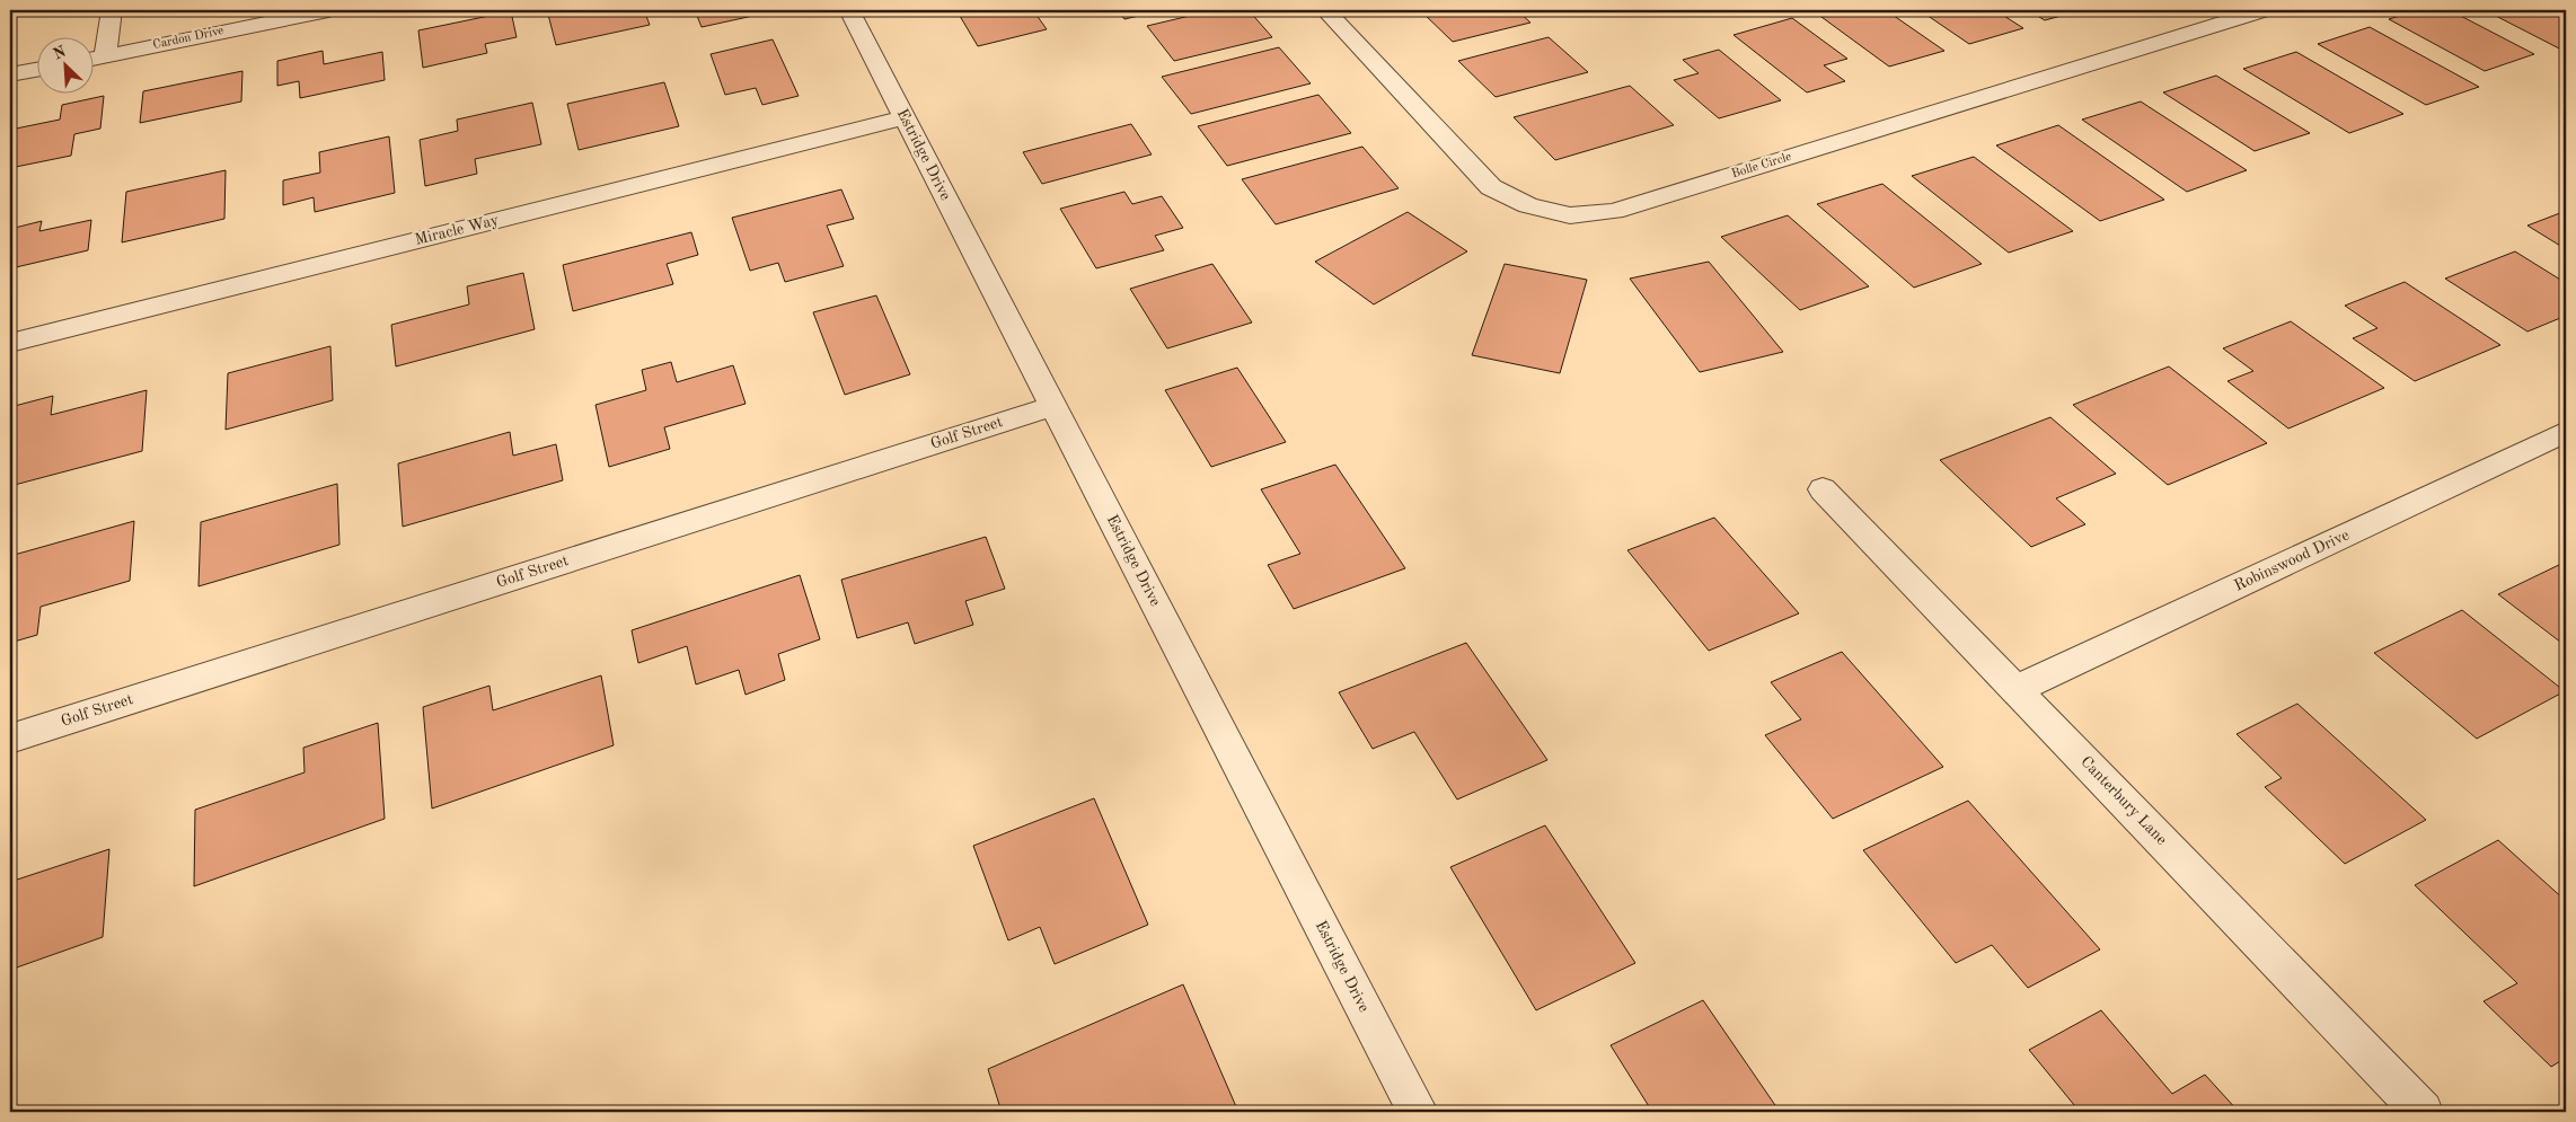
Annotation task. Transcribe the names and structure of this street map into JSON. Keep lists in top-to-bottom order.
{
  "streets": {
    "street": [
      "Cardon Drive",
      "Estridge Drive",
      "Bolle Circle",
      "Miracle Way",
      "Golf Street",
      "Robinswood Drive",
      "Canterbury Lane"
    ]
  },
  "crossings": [
    ["Estridge Drive", "Miracle Way"],
    ["Estridge Drive", "Golf Street"],
    ["Robinswood Drive", "Canterbury Lane"]
  ],
  "north": "top left"
}
